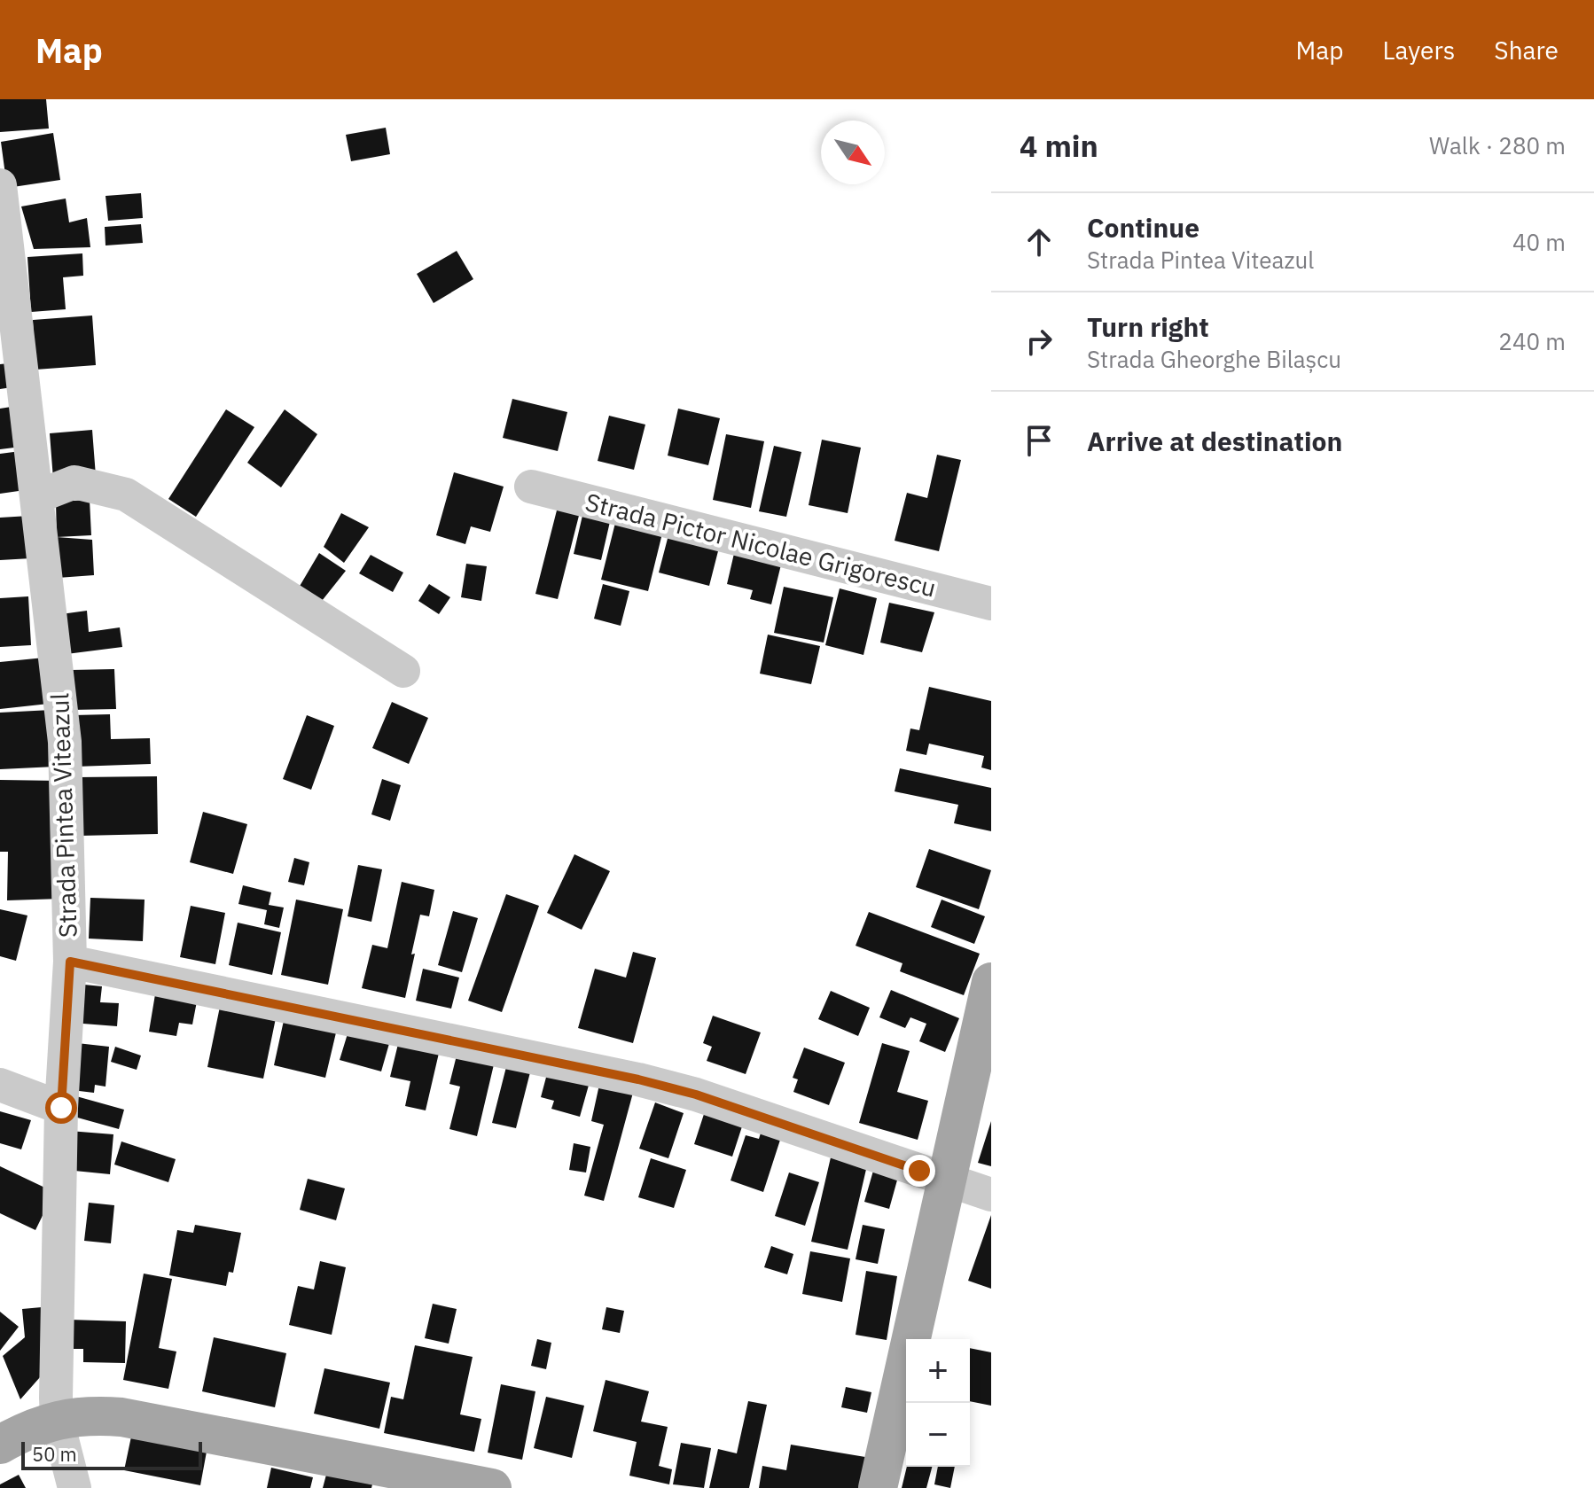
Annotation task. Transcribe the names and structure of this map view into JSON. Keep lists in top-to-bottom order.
{
  "streets": {
    "street": ["Strada Pictor Nicolae Grigorescu", "Strada Pintea Viteazul"]
  },
  "scale_bar": "50 m",
  "north": "bottom right",
  "page": {
    "header": "Map",
    "nav": ["Map", "Layers", "Share"],
    "heading": ["4 min", "Walk · 280 m"],
    "list": [
      ["Continue", "Strada Pintea Viteazul", "40 m"],
      ["Turn right", "Strada Gheorghe Bilașcu", "240 m"],
      "Arrive at destination"
    ],
    "map_buttons": ["+", "−"],
    "scale": "50 m"
  }
}
